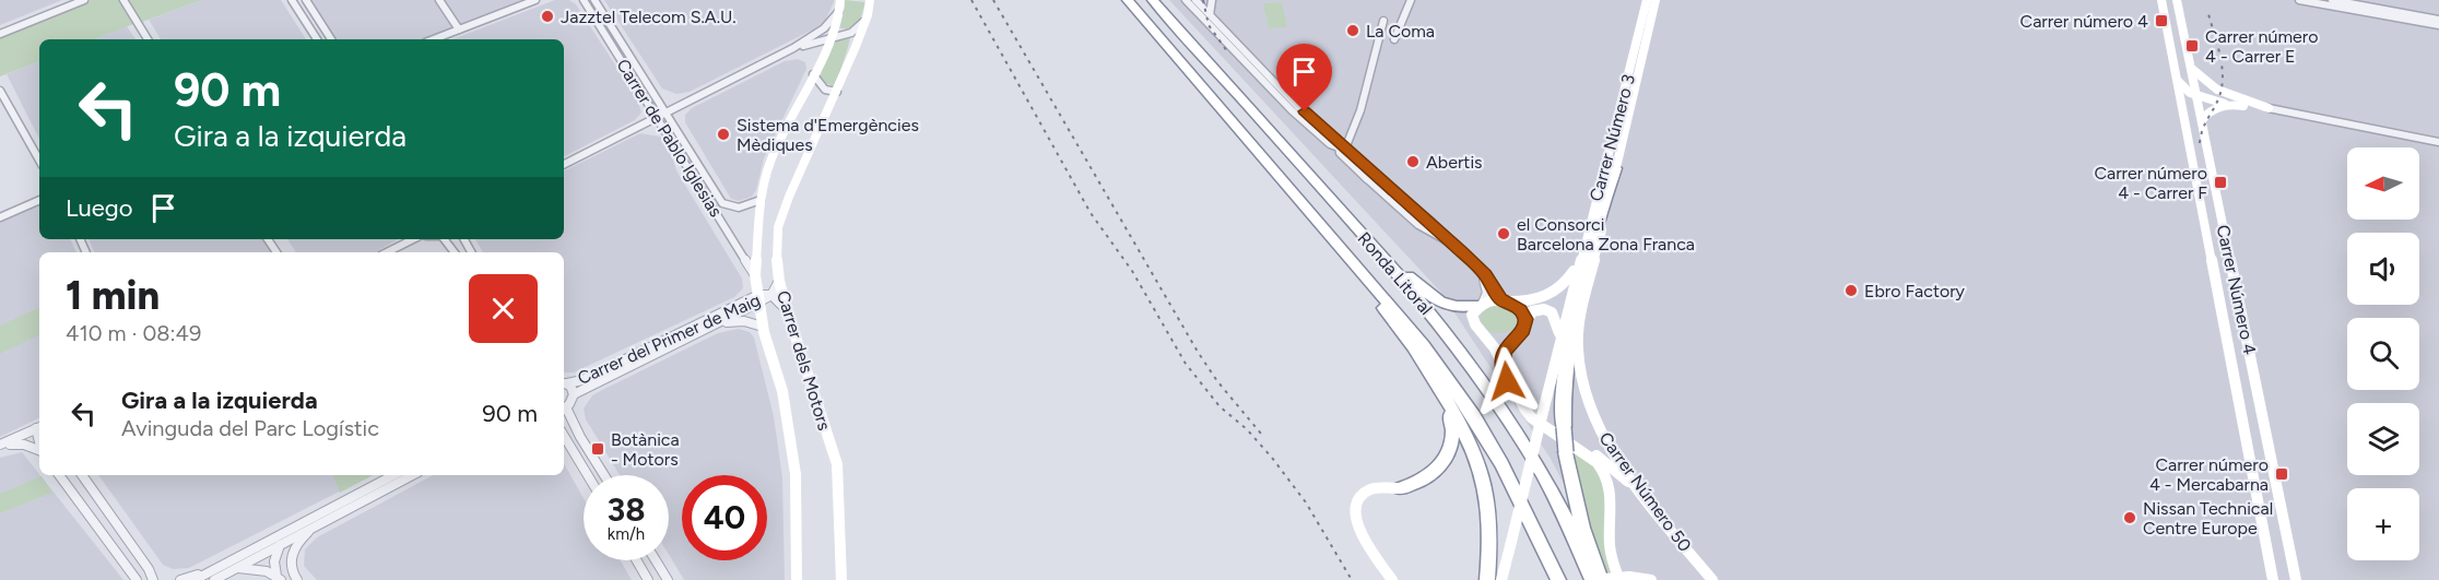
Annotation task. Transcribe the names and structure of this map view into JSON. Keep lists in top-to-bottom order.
{
  "streets": {
    "highway": ["Ronda Litoral"],
    "street": [
      "Carrer de Pablo Iglesias",
      "Carrer Número 3",
      "Carrer Número 4",
      "Carrer del Primer de Maig",
      "Carrer dels Motors",
      "Carrer Número 50"
    ]
  },
  "crossings": [
    ["Carrer de Pablo Iglesias", "Carrer dels Motors"],
    ["Carrer Número 3", "Carrer Número 50"],
    ["Carrer del Primer de Maig", "Carrer dels Motors"]
  ],
  "places": {
    "other": [
      "Jazztel Telecom S.A.U.",
      "La Coma",
      "Sistema d'Emergències Mèdiques",
      "Abertis",
      "el Consorci Barcelona Zona Franca",
      "Ebro Factory",
      "Nissan Technical Centre Europe"
    ],
    "transit": [
      "Carrer número 4",
      "Carrer número 4 - Carrer E",
      "Carrer número 4 - Carrer F",
      "Botànica - Motors",
      "Carrer número 4 - Mercabarna"
    ]
  },
  "north": "left",
  "page": {
    "turn": ["90 m", "Gira a la izquierda"],
    "map_buttons": "+",
    "then": "Luego",
    "heading": ["1 min", "410 m · 08:49"],
    "list": [
      {
        "name": "Gira a la izquierda",
        "note": "Avinguda del Parc Logístic",
        "value": "90 m"
      }
    ],
    "speed": "38 km/h",
    "limit": "40"
  }
}
